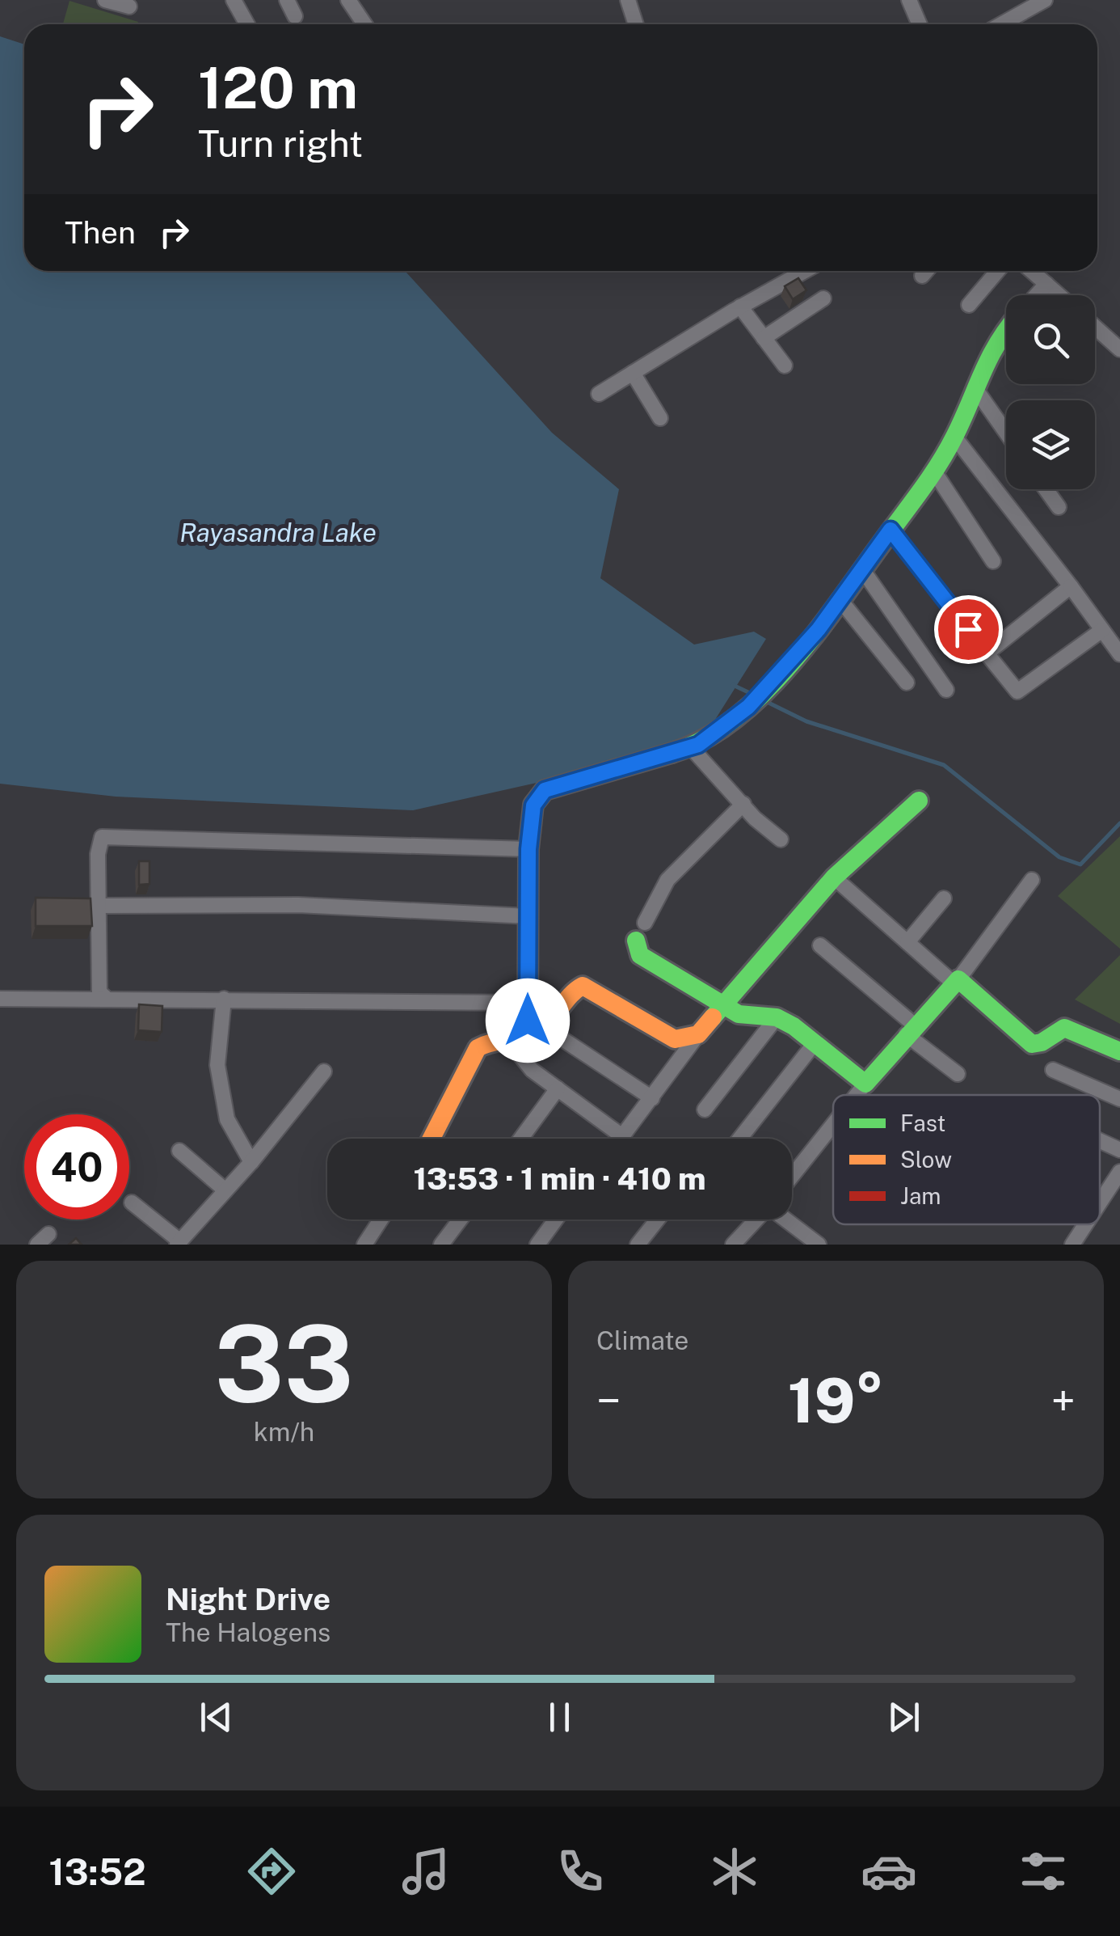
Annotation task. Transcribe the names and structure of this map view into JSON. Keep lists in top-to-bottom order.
{
  "water": ["Rayasandra Lake"],
  "legend": ["Fast", "Slow", "Jam"],
  "page": {
    "turn": ["120 m", "Turn right"],
    "then": "Then",
    "limit": "40",
    "trip": "13:53 · 1 min · 410 m",
    "tile": [
      ["33", "km/h"],
      "Climate"
    ],
    "heat": ["−", "19°", "+"],
    "song": ["Night Drive", "The Halogens"],
    "tabs": "13:52"
  }
}
